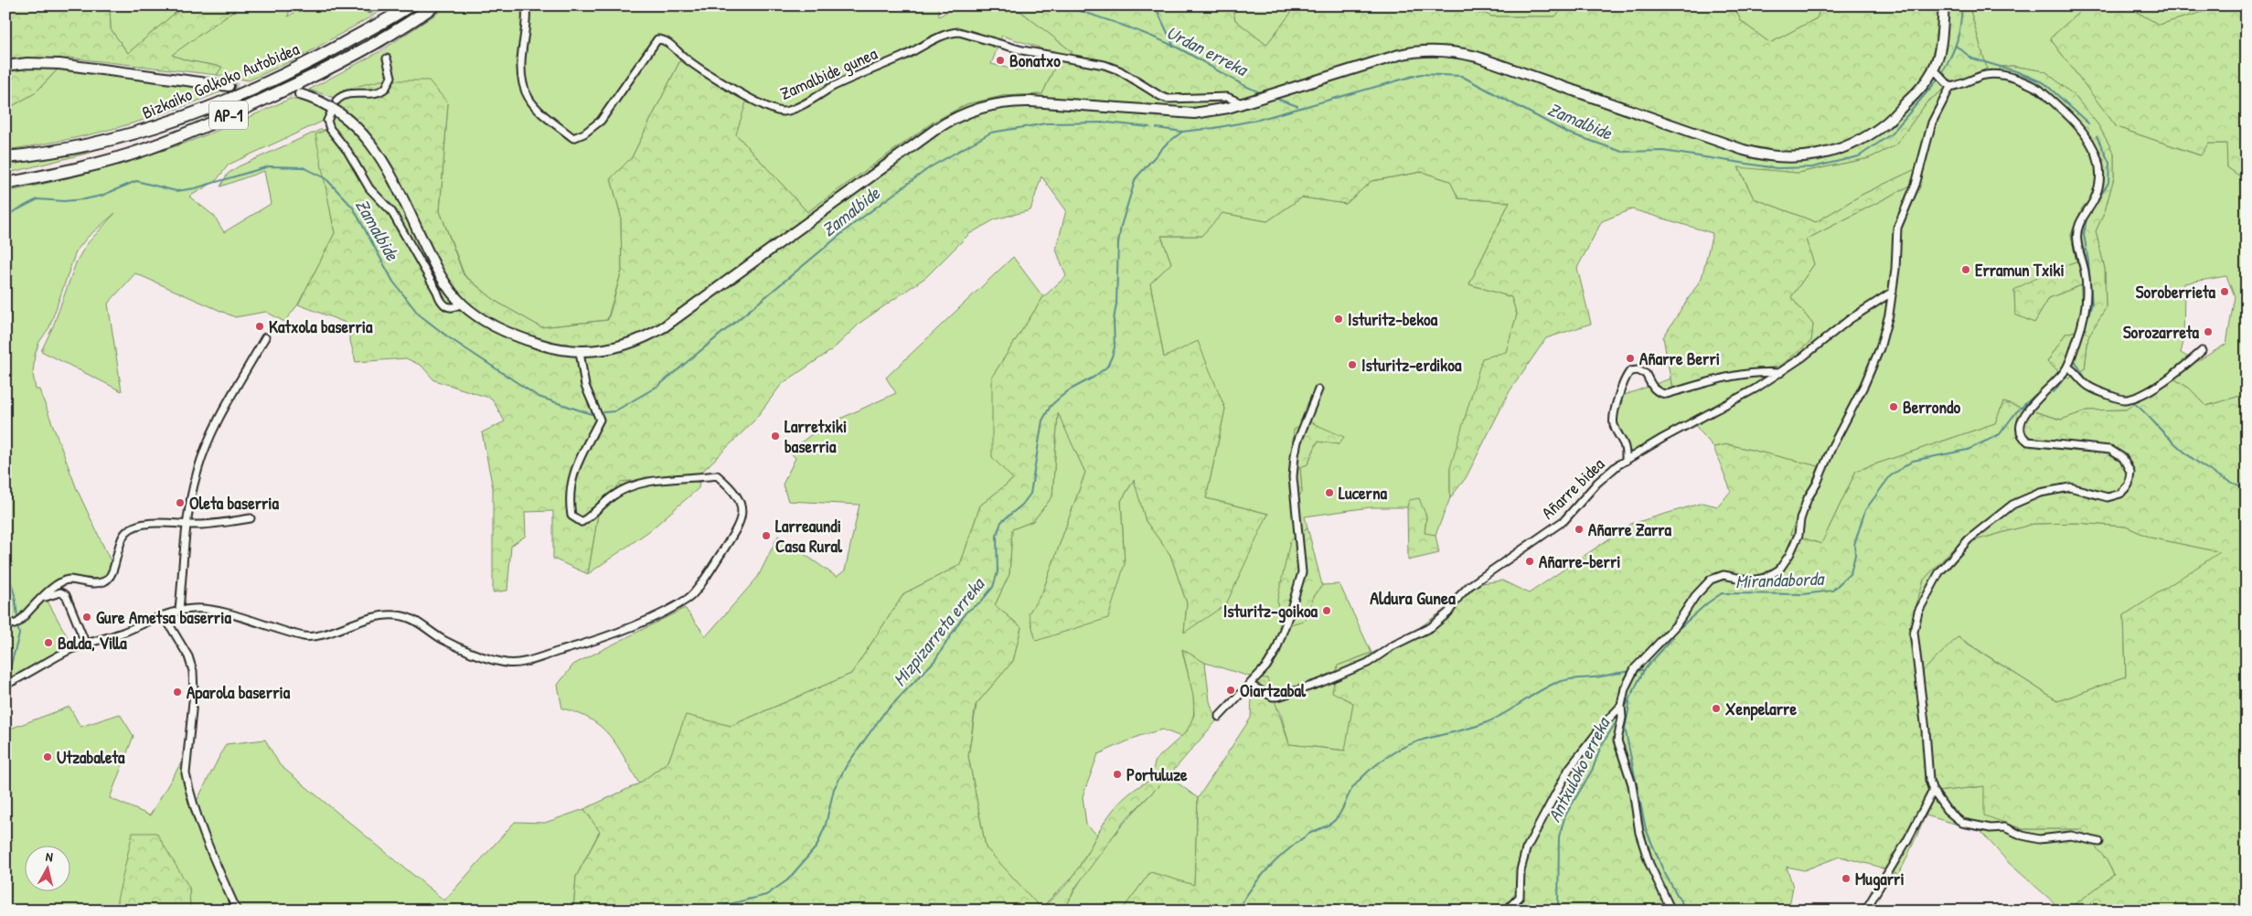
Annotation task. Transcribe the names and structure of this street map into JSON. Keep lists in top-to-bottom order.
{
  "streets": {
    "highway": ["Bizkaiko Golkoko Autobidea", "AP-1"],
    "street": ["Zamalbide gunea", "Añarre bidea"]
  },
  "districts": ["Aldura Gunea"],
  "water": [
    "Urdan erreka",
    "Zamalbide",
    "Mirandaborda",
    "Mizpizarreta erreka",
    "Antxuloko erreka"
  ],
  "places": [
    "Bonatxo",
    "Erramun Txiki",
    "Soroberrieta",
    "Isturitz-bekoa",
    "Katxola baserria",
    "Sorozarreta",
    "Añarre Berri",
    "Isturitz-erdikoa",
    "Berrondo",
    "Larretxiki baserria",
    "Lucerna",
    "Oleta baserria",
    "Añarre Zarra",
    "Larreaundi Casa Rural",
    "Añarre-berri",
    "Isturitz-goikoa",
    "Gure Ametsa baserria",
    "Balda, Villa",
    "Oiartzabal",
    "Aparola baserria",
    "Xenpelarre",
    "Utzabaleta",
    "Portuluze",
    "Mugarri"
  ],
  "north": "top"
}
